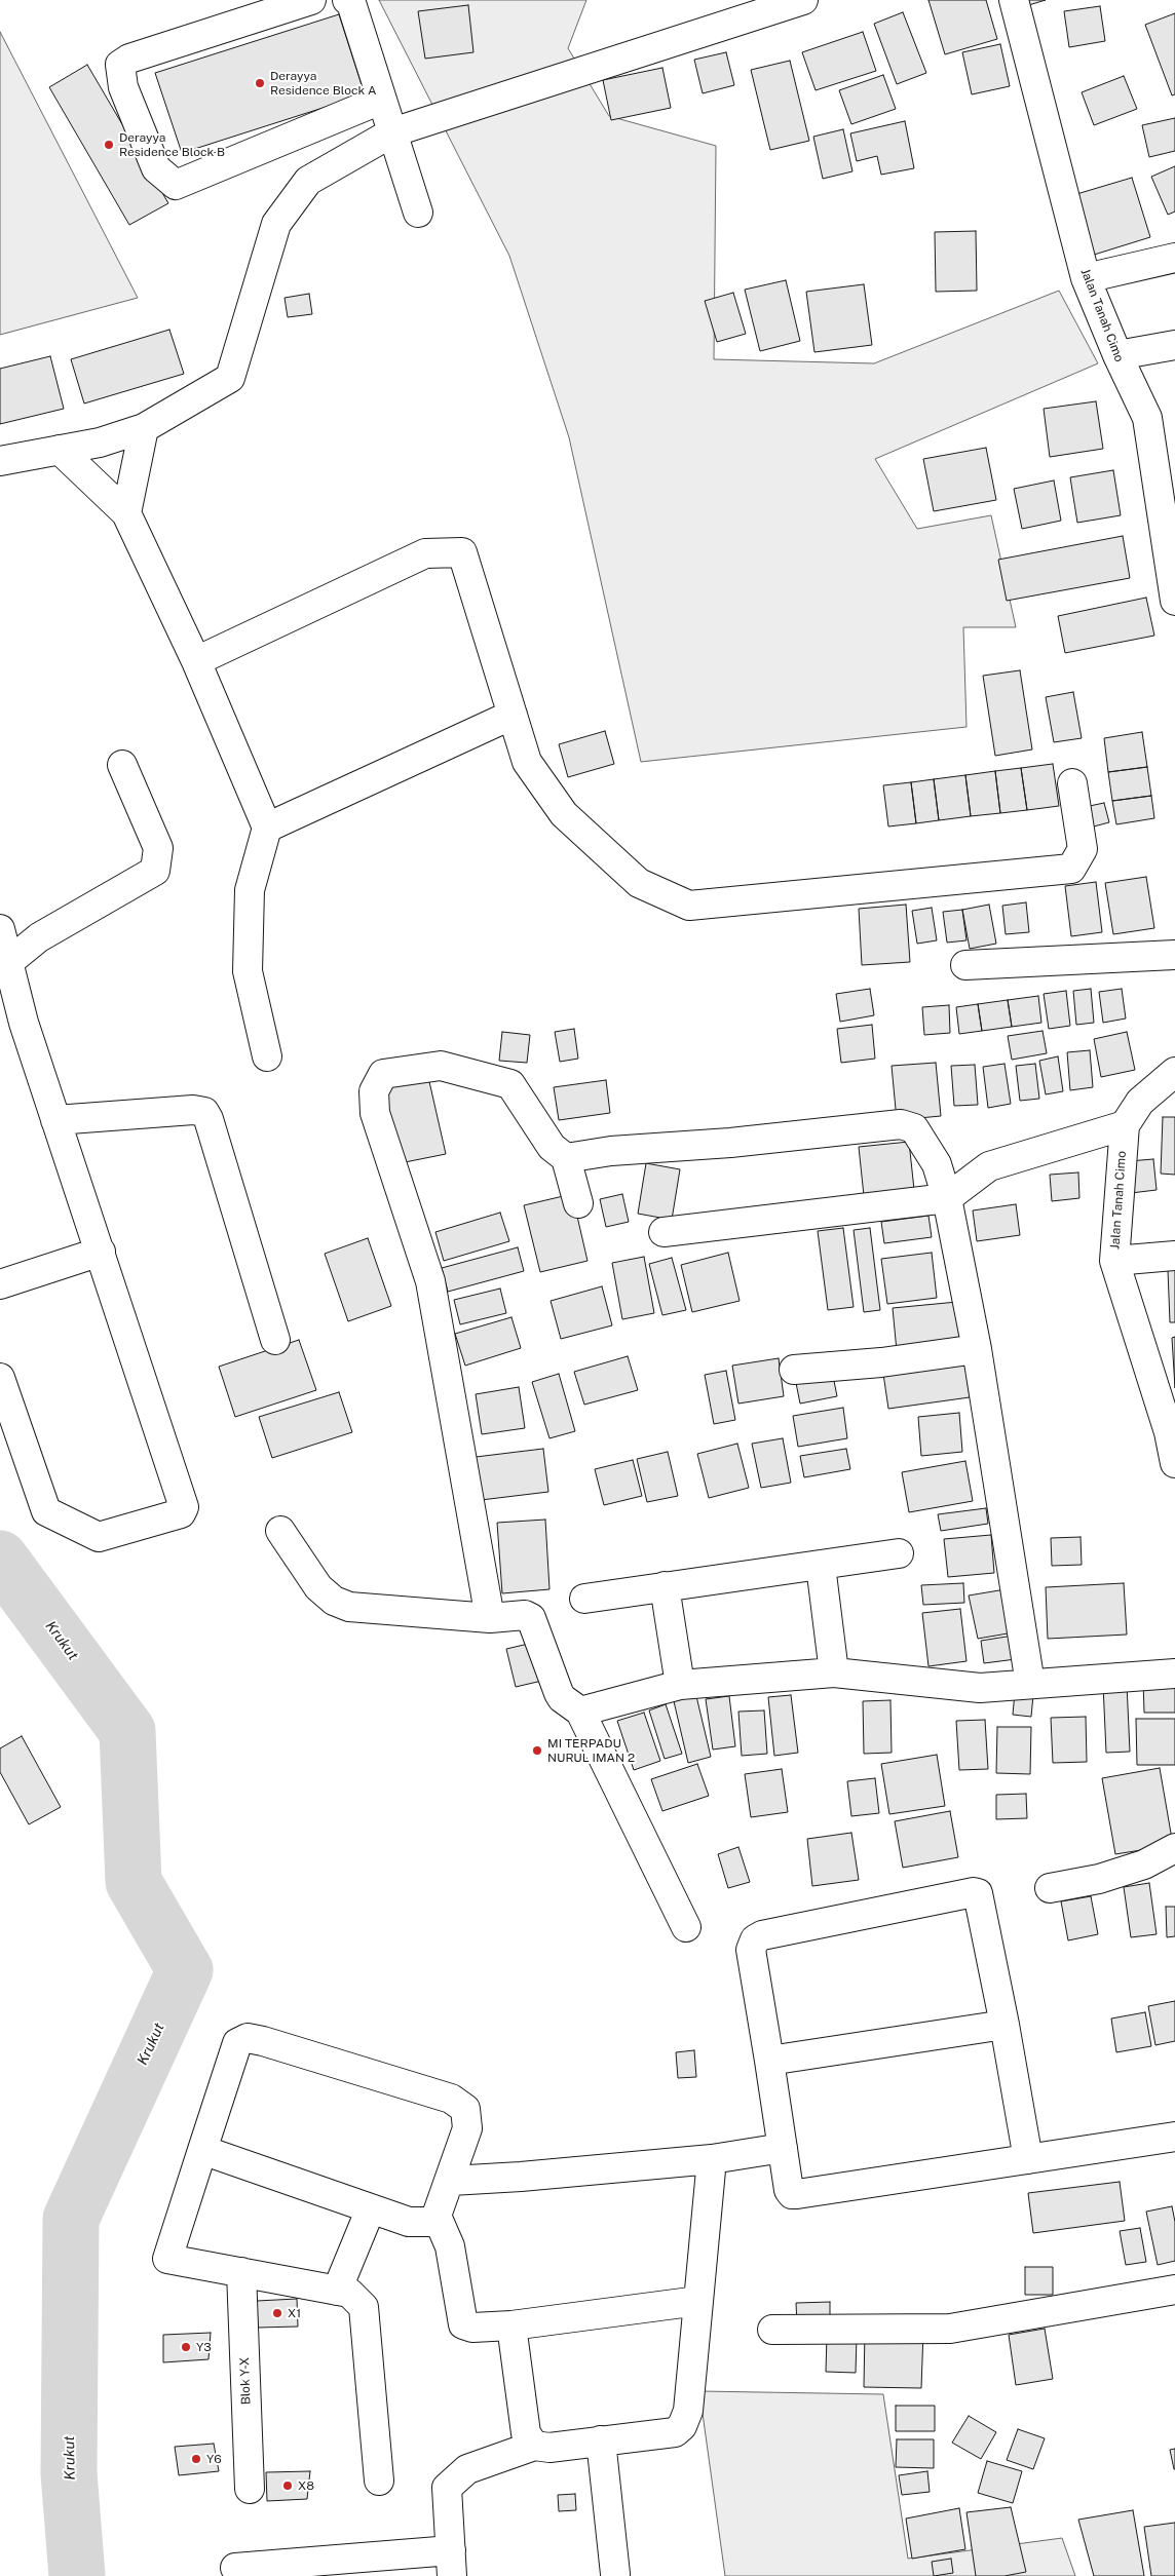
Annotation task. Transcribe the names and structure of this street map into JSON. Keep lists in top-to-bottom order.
{
  "streets": {
    "street": ["Jalan Tanah Cimo", "Blok Y-X"]
  },
  "water": ["Krukut"],
  "places": [
    "Derayya Residence Block A",
    "Derayya Residence Block B",
    "MI TERPADU NURUL IMAN 2",
    "X1",
    "Y3",
    "Y6",
    "X8"
  ]
}
